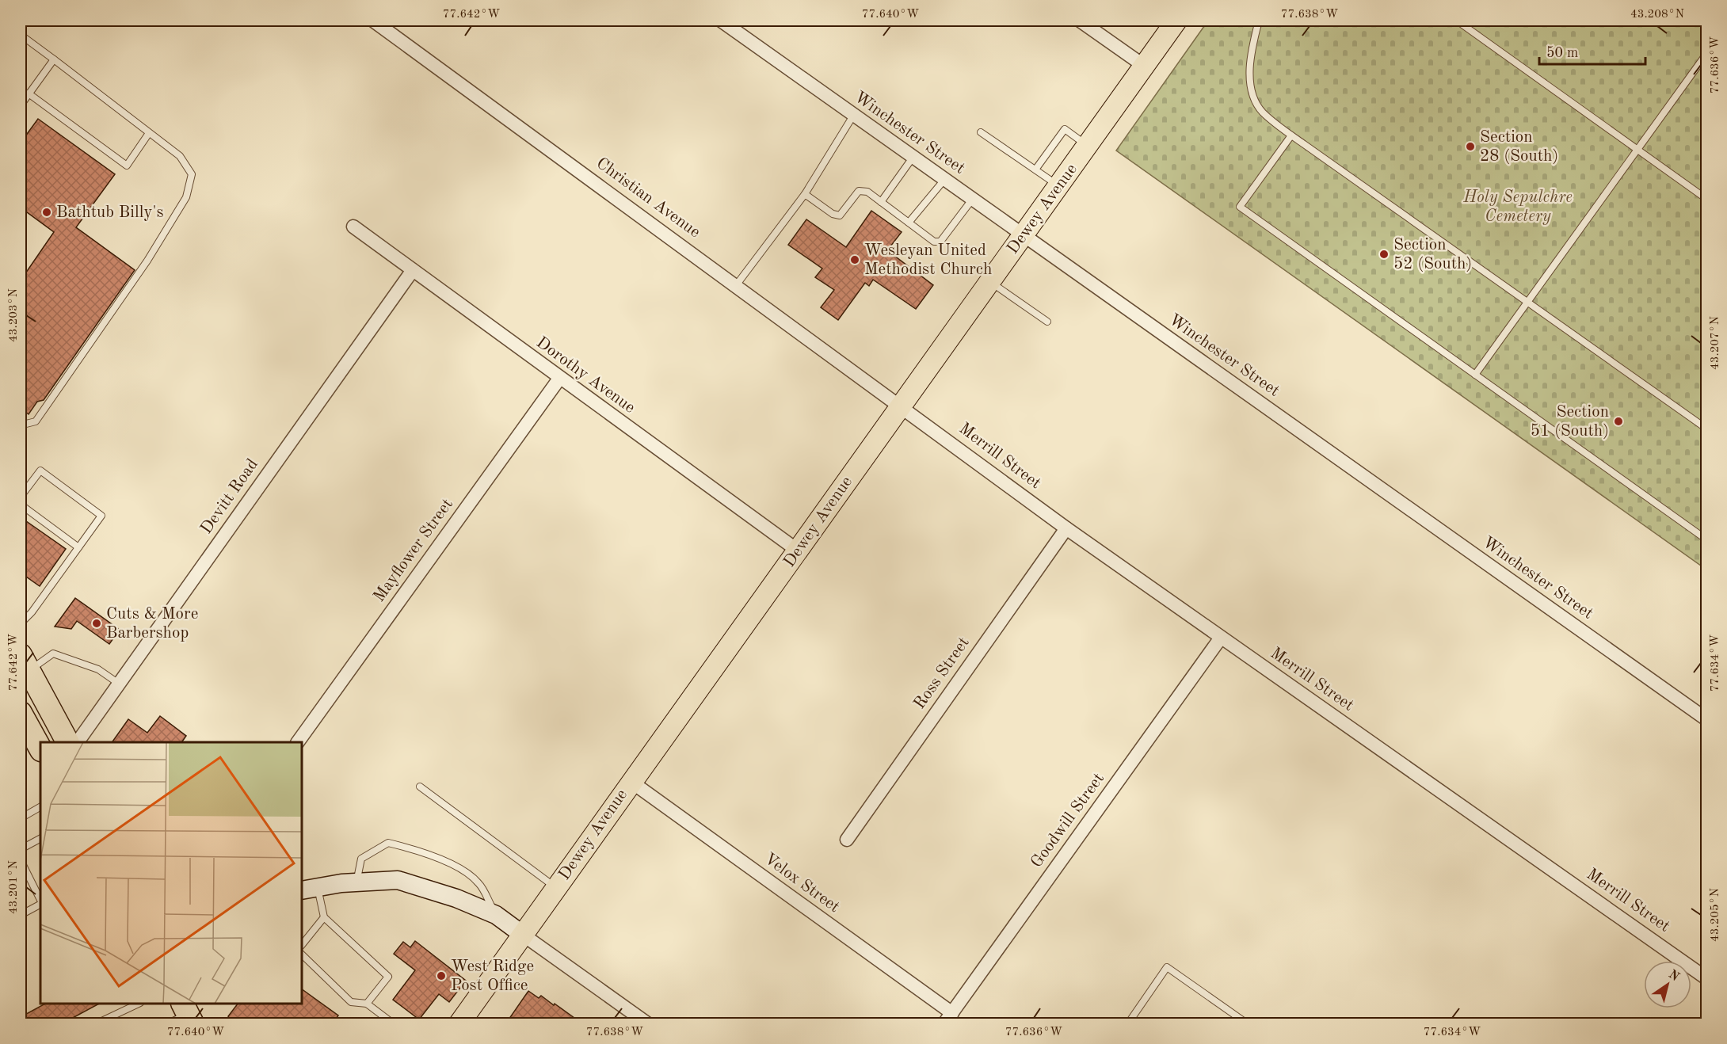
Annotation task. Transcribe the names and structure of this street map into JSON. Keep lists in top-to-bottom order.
{
  "streets": {
    "main road": ["Dewey Avenue"],
    "street": [
      "Winchester Street",
      "Christian Avenue",
      "Dorothy Avenue",
      "Merrill Street",
      "Devitt Road",
      "Mayflower Street",
      "Ross Street",
      "Goodwill Street",
      "Velox Street"
    ]
  },
  "crossings": [
    ["Winchester Street", "Dewey Avenue"],
    ["Christian Avenue", "Dewey Avenue"],
    ["Christian Avenue", "Merrill Street"],
    ["Dewey Avenue", "Dorothy Avenue"],
    ["Dewey Avenue", "Merrill Street"],
    ["Dewey Avenue", "Velox Street"],
    ["Dorothy Avenue", "Devitt Road"],
    ["Dorothy Avenue", "Mayflower Street"],
    ["Merrill Street", "Ross Street"],
    ["Merrill Street", "Goodwill Street"],
    ["Goodwill Street", "Velox Street"]
  ],
  "parks": ["Holy Sepulchre Cemetery"],
  "places": [
    "Section 28 (South)",
    "Bathtub Billy's",
    "Section 52 (South)",
    "Wesleyan United Methodist Church",
    "Section 51 (South)",
    "Cuts & More Barbershop",
    "West Ridge Post Office"
  ],
  "scale_bar": "50 m",
  "north": "top right",
  "coordinates": [
    "77.642°W",
    "77.640°W",
    "77.638°W",
    "43.208°N",
    "77.636°W",
    "43.203°N",
    "43.207°N",
    "77.634°W",
    "43.201°N",
    "43.205°N"
  ]
}
